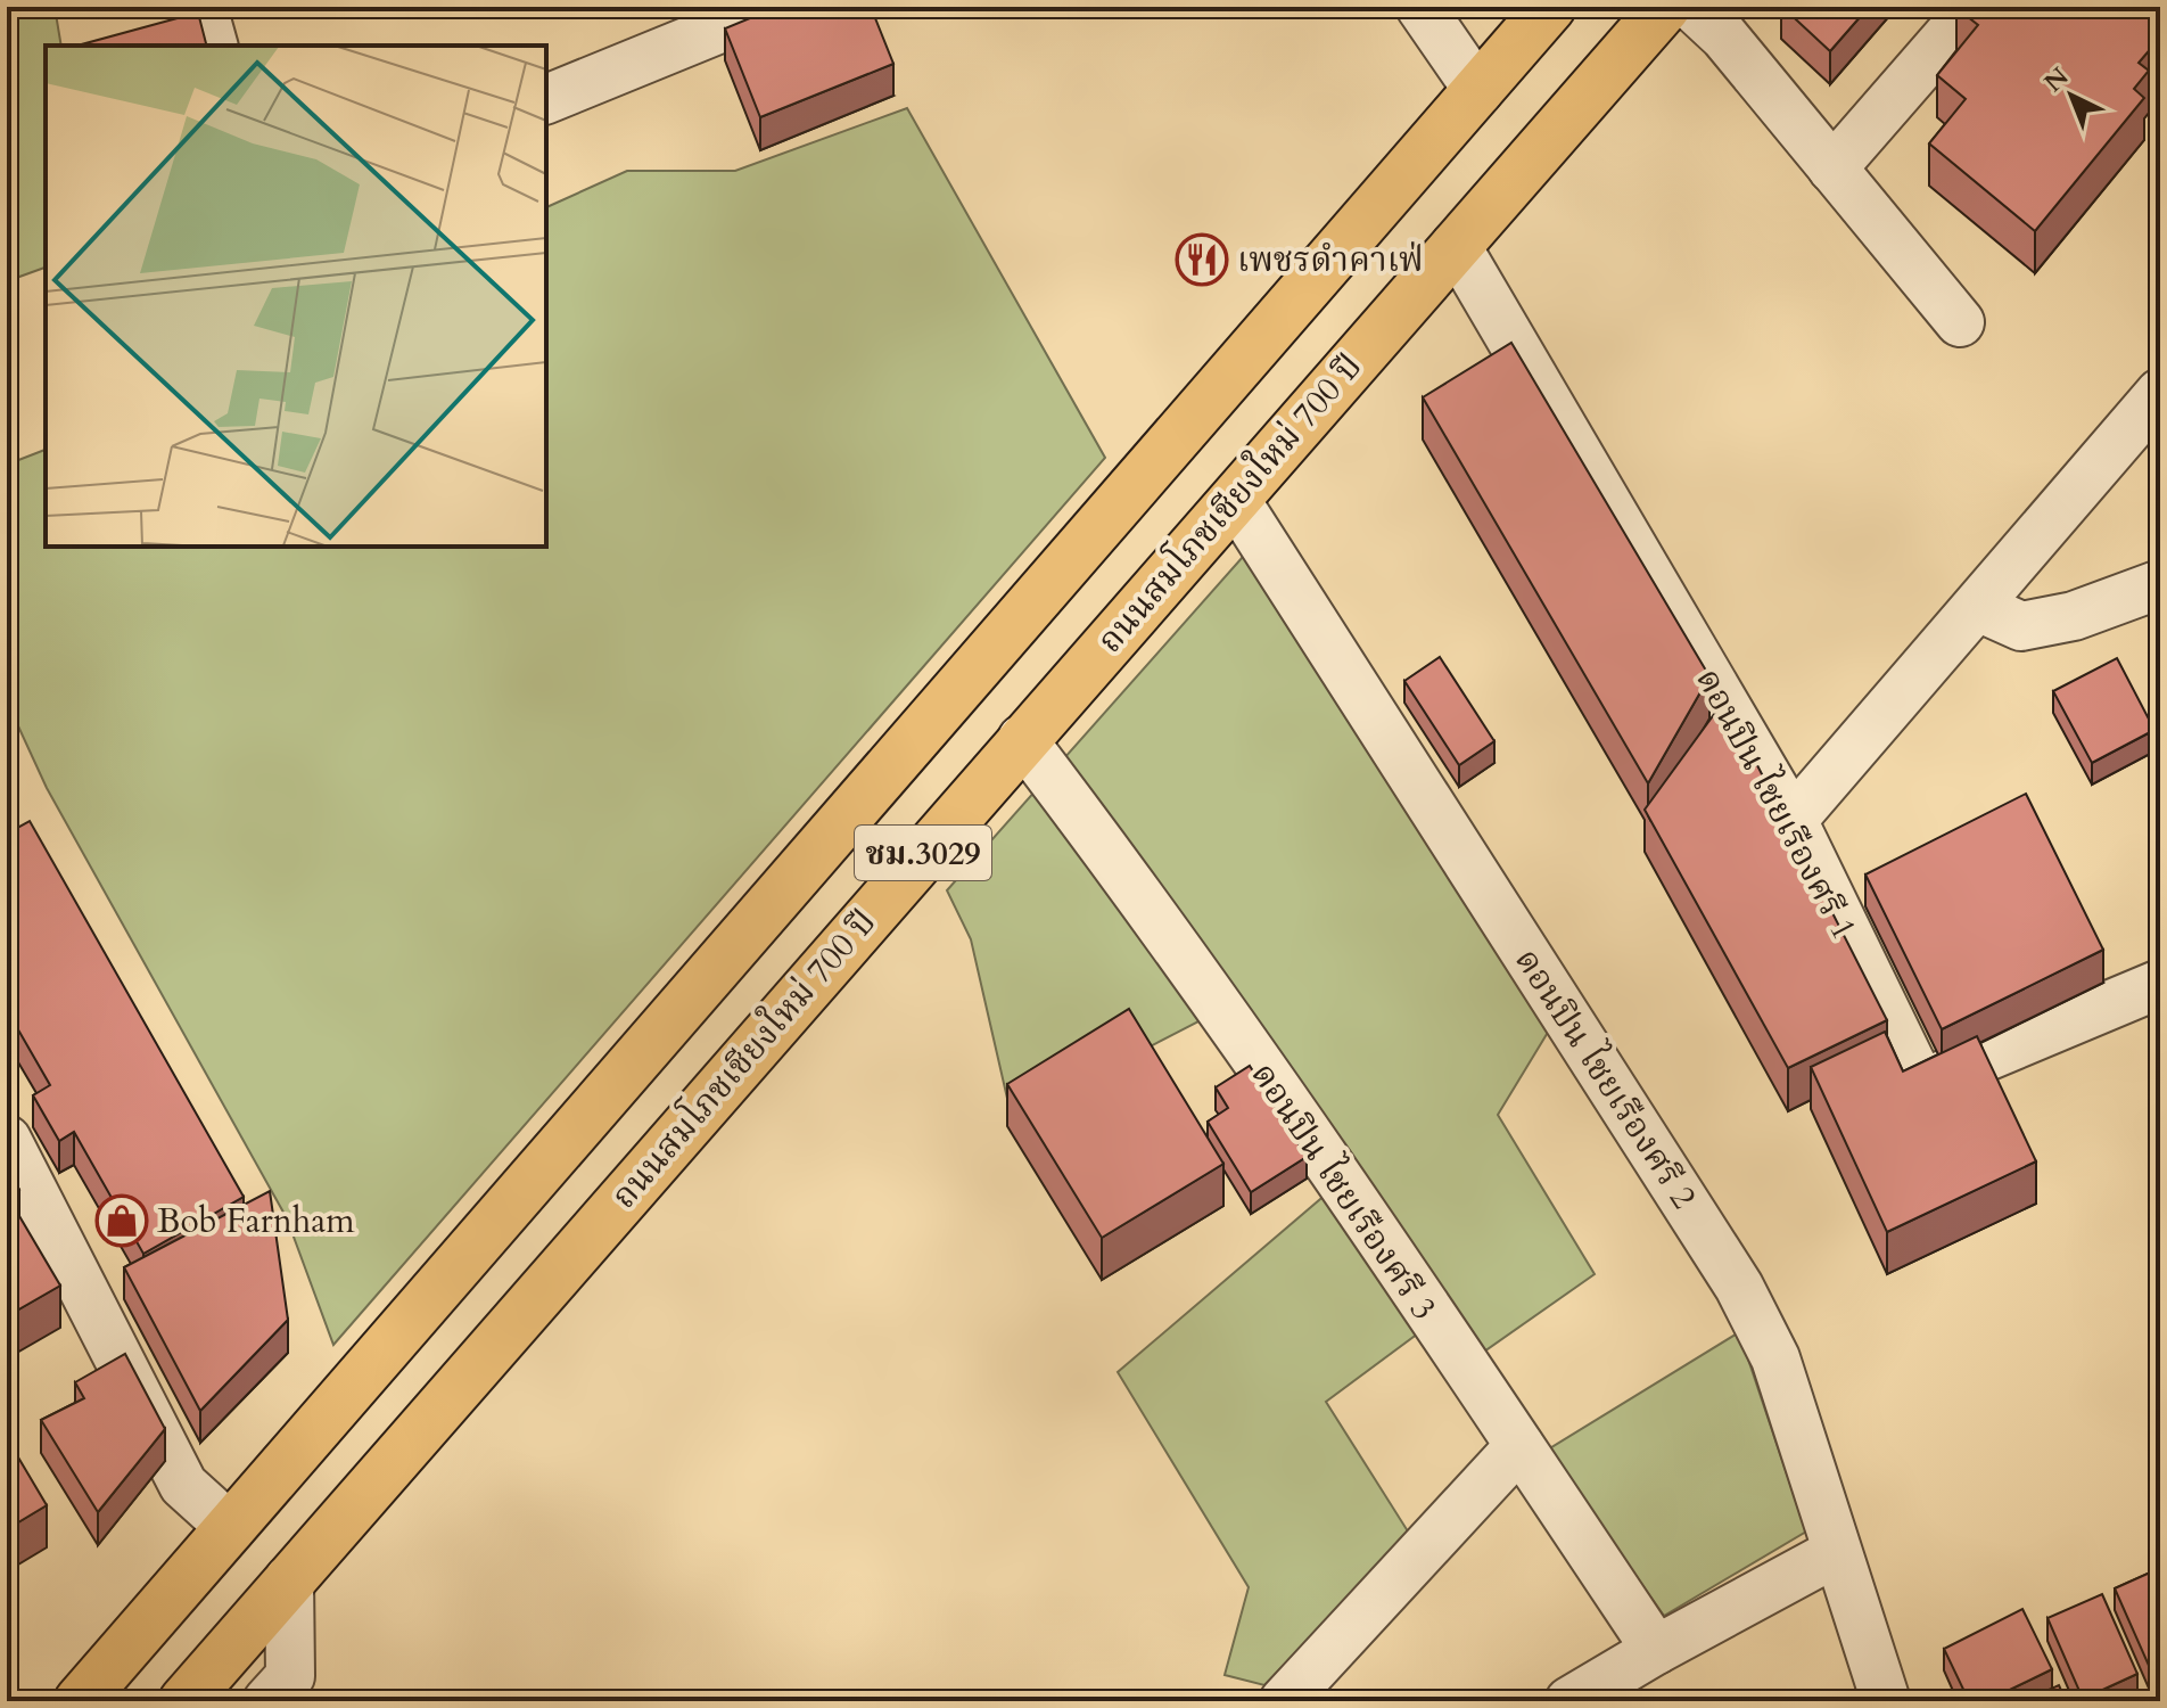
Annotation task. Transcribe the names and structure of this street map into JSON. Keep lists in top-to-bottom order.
{
  "streets": {
    "main road": ["ถนนสมโภชเชียงใหม่ 700 ปี", "ชม.3029"],
    "street": ["ดอนปิน ไชยเรืองศรี 1", "ดอนปิน ไชยเรืองศรี 2", "ดอนปิน ไชยเรืองศรี 3"]
  },
  "crossings": [
    ["ถนนสมโภชเชียงใหม่ 700 ปี", "ดอนปิน ไชยเรืองศรี 1"],
    ["ถนนสมโภชเชียงใหม่ 700 ปี", "ดอนปิน ไชยเรืองศรี 2"],
    ["ถนนสมโภชเชียงใหม่ 700 ปี", "ดอนปิน ไชยเรืองศรี 3"]
  ],
  "places": {
    "restaurant": ["เพชรดำคาเฟ่"],
    "shop": ["Bob Farnham"]
  },
  "north": "top left"
}
